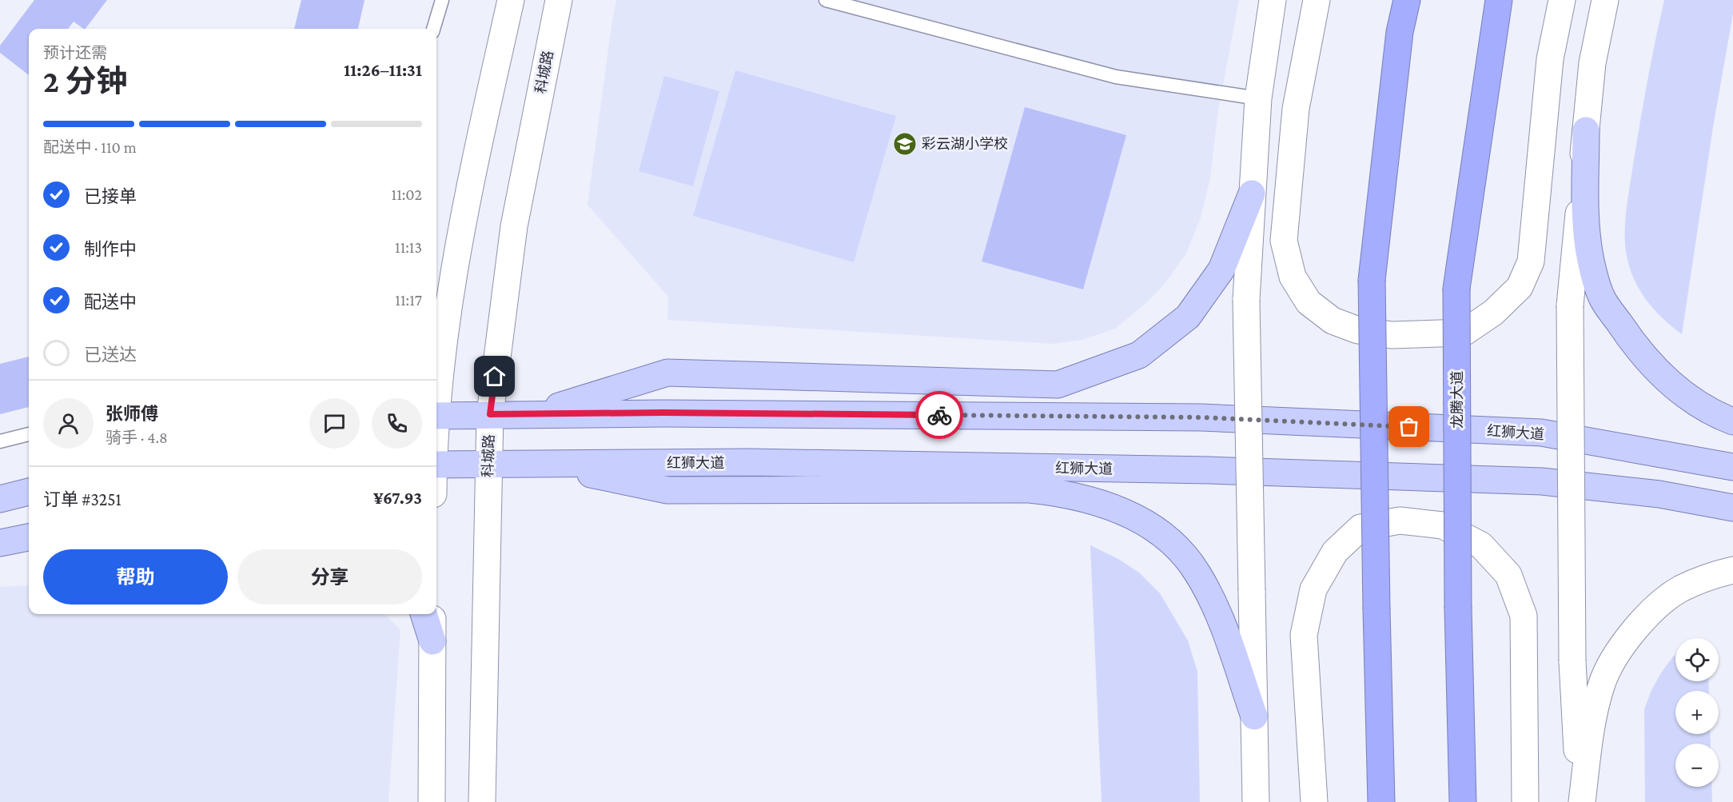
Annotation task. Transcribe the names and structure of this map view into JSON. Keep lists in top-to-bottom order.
{
  "streets": {
    "highway": ["龙腾大道"],
    "main road": ["科城路", "红狮大道"]
  },
  "crossings": [
    ["科城路", "红狮大道"]
  ],
  "places": {
    "school or university": ["彩云湖小学校"]
  },
  "page": {
    "heading": ["2 分钟", "预计还需", "11:26–11:31"],
    "panel": [
      "张师傅",
      "骑手 · 4.8",
      "订单 #3251",
      "¥67.93"
    ],
    "bar": "配送中 · 110 m",
    "list": [
      ["已接单", "11:02"],
      ["制作中", "11:13"],
      ["配送中", "11:17"],
      "已送达"
    ],
    "buttons": ["帮助", "分享"],
    "map_buttons": ["+", "−"]
  }
}
